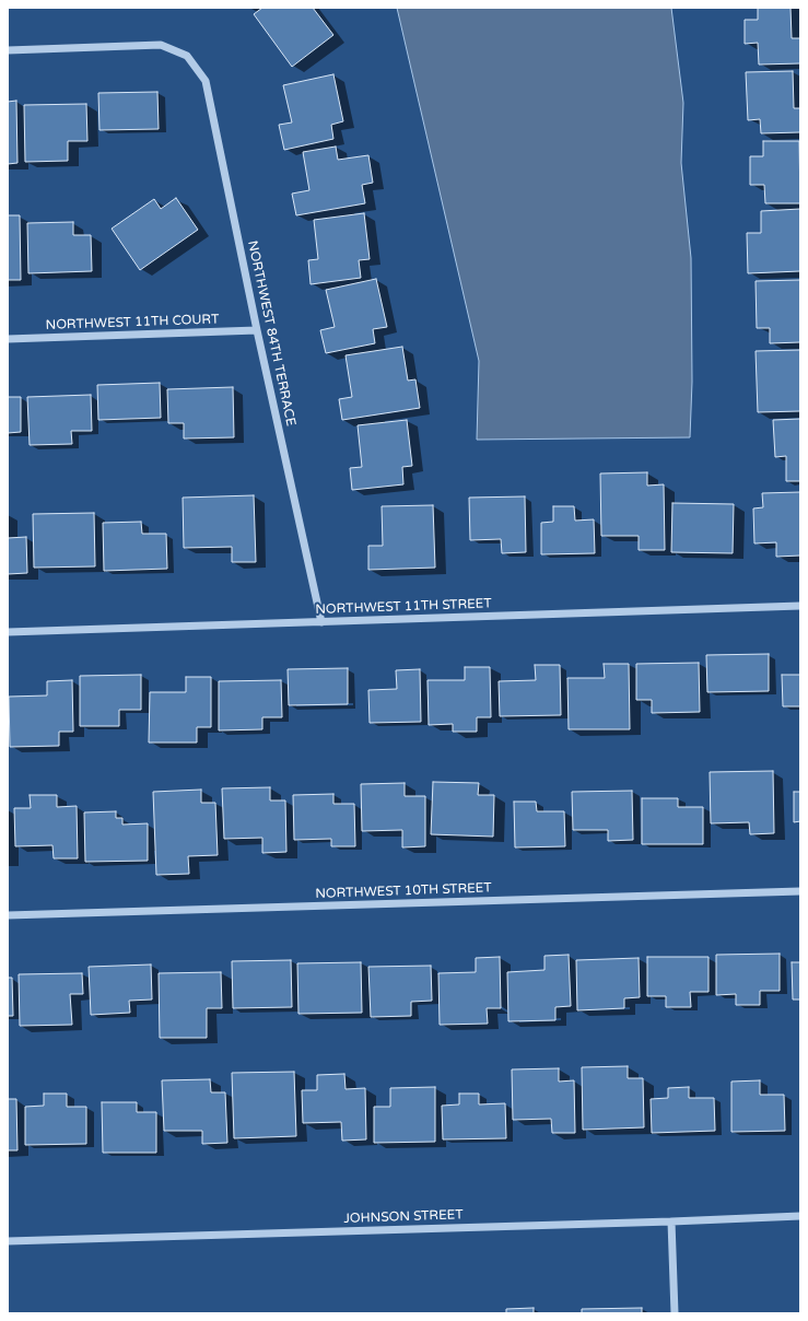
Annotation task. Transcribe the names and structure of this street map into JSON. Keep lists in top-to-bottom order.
{
  "streets": {
    "street": [
      "NORTHWEST 11TH COURT",
      "NORTHWEST 84TH TERRACE",
      "NORTHWEST 11TH STREET",
      "NORTHWEST 10TH STREET",
      "JOHNSON STREET"
    ]
  },
  "crossings": [
    ["NORTHWEST 11TH COURT", "NORTHWEST 84TH TERRACE"],
    ["NORTHWEST 84TH TERRACE", "NORTHWEST 11TH STREET"]
  ]
}
